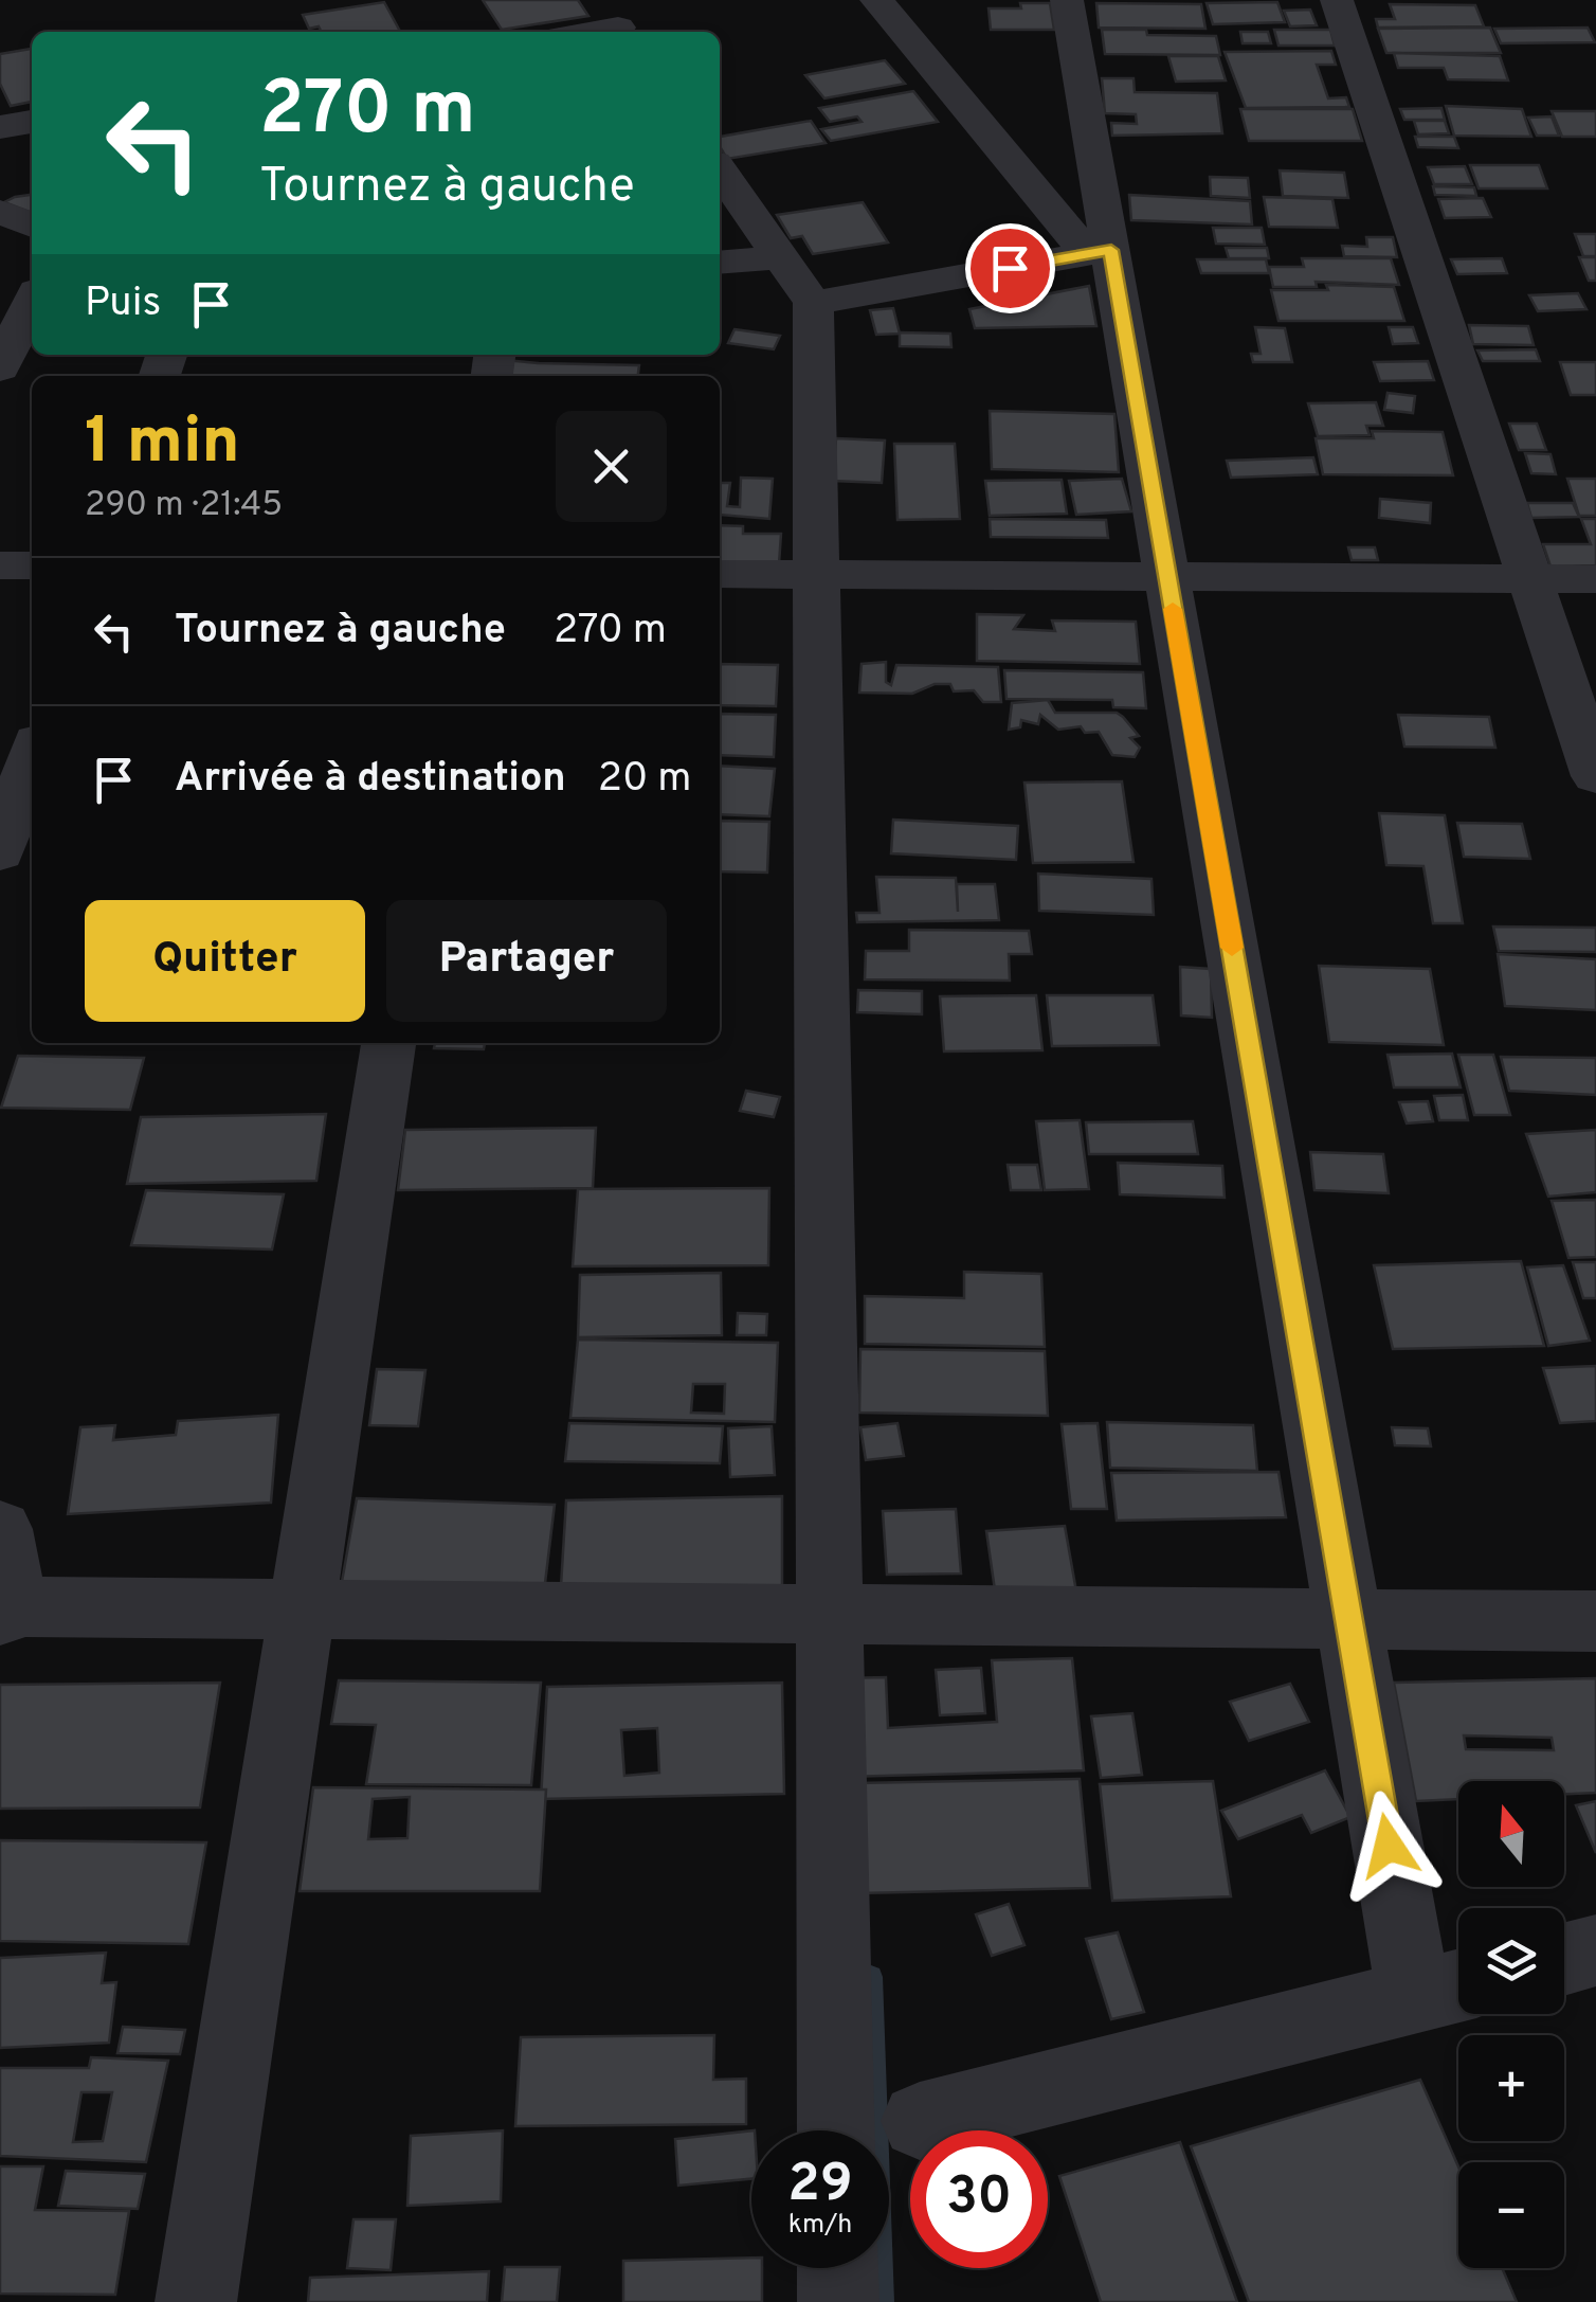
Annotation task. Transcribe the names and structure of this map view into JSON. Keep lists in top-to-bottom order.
{
  "north": "top",
  "page": {
    "turn": ["270 m", "Tournez à gauche"],
    "then": "Puis",
    "heading": ["1 min", "290 m · 21:45"],
    "list": [
      {
        "name": "Tournez à gauche",
        "value": "270 m"
      },
      {
        "name": "Arrivée à destination",
        "value": "20 m"
      }
    ],
    "buttons": ["Quitter", "Partager"],
    "map_buttons": ["+", "−"],
    "speed": "29 km/h",
    "limit": "30"
  }
}
